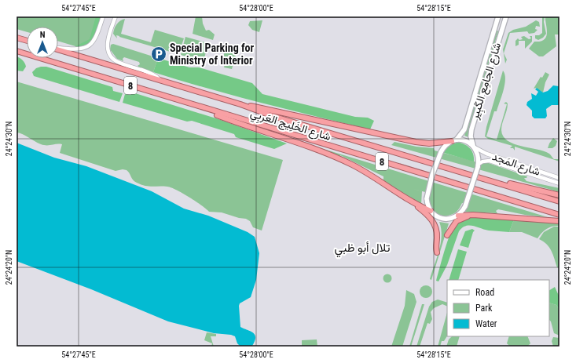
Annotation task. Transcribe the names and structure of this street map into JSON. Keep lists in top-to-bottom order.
{
  "streets": {
    "highway": ["8", "شارع الخَلِيج العَربِي"],
    "main road": ["شارع الجامِع الكَبِير"],
    "street": ["شارع المَجد"]
  },
  "crossings": [
    ["شارع الجامِع الكَبِير", "شارع المَجد"]
  ],
  "districts": ["تلال أبو ظبي"],
  "places": {
    "parking": ["Special Parking for Ministry of Interior"]
  },
  "legend": ["Road", "Park", "Water"],
  "north": "top",
  "coordinates": [
    "54°27'45\"E",
    "54°28'00\"E",
    "54°28'15\"E",
    "24°24'30\"N",
    "24°24'20\"N"
  ]
}
